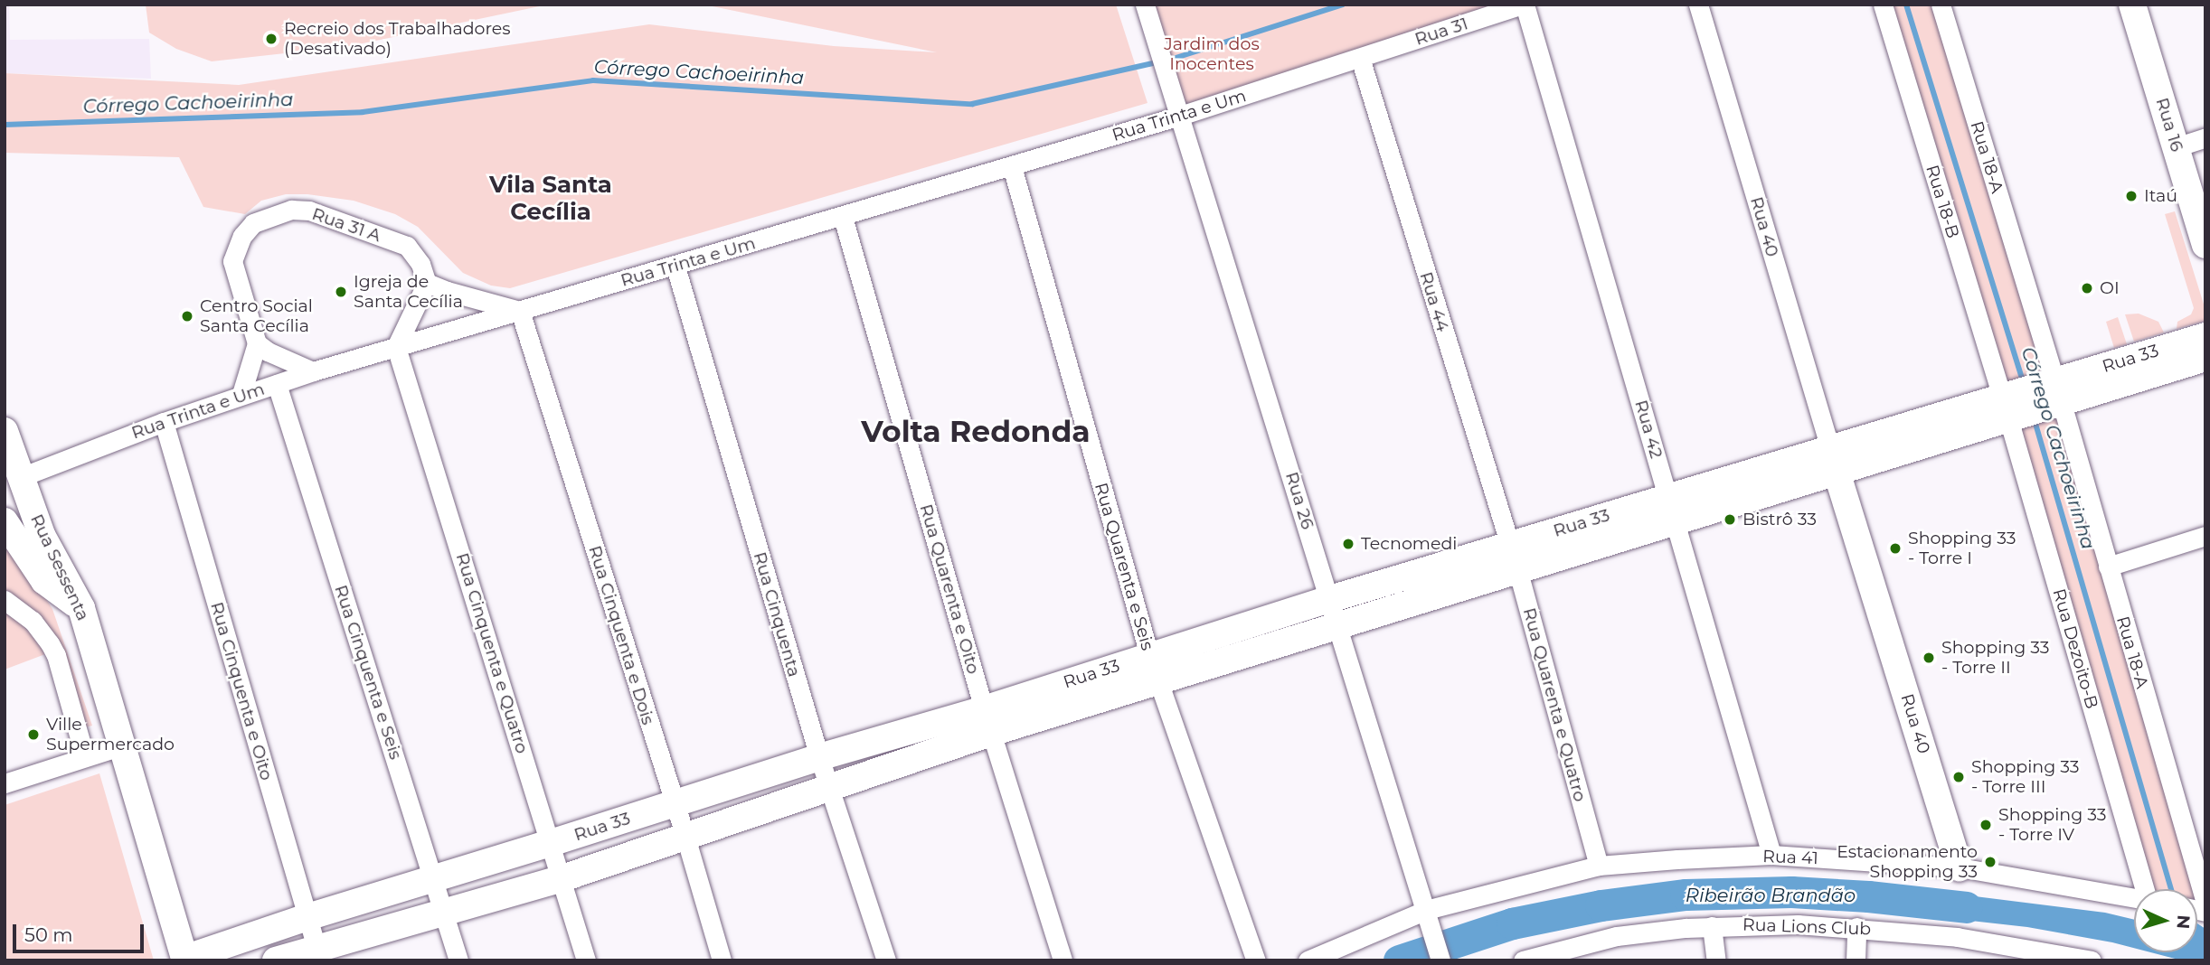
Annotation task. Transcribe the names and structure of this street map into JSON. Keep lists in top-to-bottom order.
{
  "streets": {
    "street": [
      "Rua 31",
      "Rua Trinta e Um",
      "Rua 16",
      "Rua 18-A",
      "Rua 18-B",
      "Rua 31 A",
      "Rua 40",
      "Rua 44",
      "Rua 33",
      "Rua 42",
      "Rua 26",
      "Rua Quarenta e Seis",
      "Rua Sessenta",
      "Rua Quarenta e Oito",
      "Rua Cinquenta",
      "Rua Cinquenta e Dois",
      "Rua Dezoito-B",
      "Rua Cinquenta e Quatro",
      "Rua Cinquenta e Seis",
      "Rua Cinquenta e Oito",
      "Rua Quarenta e Quatro",
      "Rua 41",
      "Rua Lions Club"
    ]
  },
  "crossings": [
    ["Rua 31", "Rua Trinta e Um"],
    ["Rua 31", "Rua 44"],
    ["Rua 31", "Rua 42"],
    ["Rua Trinta e Um", "Rua 31 A"],
    ["Rua Trinta e Um", "Rua 44"],
    ["Rua Trinta e Um", "Rua 26"],
    ["Rua Trinta e Um", "Rua Quarenta e Seis"],
    ["Rua Trinta e Um", "Rua Sessenta"],
    ["Rua Trinta e Um", "Rua Quarenta e Oito"],
    ["Rua Trinta e Um", "Rua Cinquenta"],
    ["Rua Trinta e Um", "Rua Cinquenta e Dois"],
    ["Rua Trinta e Um", "Rua Cinquenta e Quatro"],
    ["Rua Trinta e Um", "Rua Cinquenta e Seis"],
    ["Rua Trinta e Um", "Rua Cinquenta e Oito"],
    ["Rua 18-A", "Rua 33"],
    ["Rua 18-B", "Rua 33"],
    ["Rua 18-B", "Rua Dezoito-B"],
    ["Rua 31 A", "Rua Cinquenta e Quatro"],
    ["Rua 40", "Rua 33"],
    ["Rua 40", "Rua 41"],
    ["Rua 44", "Rua 33"],
    ["Rua 44", "Rua Quarenta e Quatro"],
    ["Rua 33", "Rua 42"],
    ["Rua 33", "Rua 26"],
    ["Rua 33", "Rua Quarenta e Seis"],
    ["Rua 33", "Rua Sessenta"],
    ["Rua 33", "Rua Quarenta e Oito"],
    ["Rua 33", "Rua Cinquenta"],
    ["Rua 33", "Rua Cinquenta e Dois"],
    ["Rua 33", "Rua Dezoito-B"],
    ["Rua 33", "Rua Cinquenta e Quatro"],
    ["Rua 33", "Rua Cinquenta e Seis"],
    ["Rua 33", "Rua Cinquenta e Oito"],
    ["Rua 33", "Rua Quarenta e Quatro"],
    ["Rua 42", "Rua 41"],
    ["Rua 26", "Rua 41"],
    ["Rua Quarenta e Quatro", "Rua 41"]
  ],
  "districts": ["Vila Santa Cecília", "Volta Redonda"],
  "water": ["Córrego Cachoeirinha", "Ribeirão Brandão"],
  "parks": ["Jardim dos Inocentes"],
  "places": [
    "Recreio dos Trabalhadores (Desativado)",
    "Itaú",
    "OI",
    "Igreja de Santa Cecília",
    "Centro Social Santa Cecília",
    "Bistrô 33",
    "Tecnomedi",
    "Shopping 33 - Torre I",
    "Shopping 33 - Torre II",
    "Ville Supermercado",
    "Shopping 33 - Torre III",
    "Shopping 33 - Torre IV",
    "Estacionamento Shopping 33"
  ],
  "scale_bar": "50 m",
  "north": "right"
}
